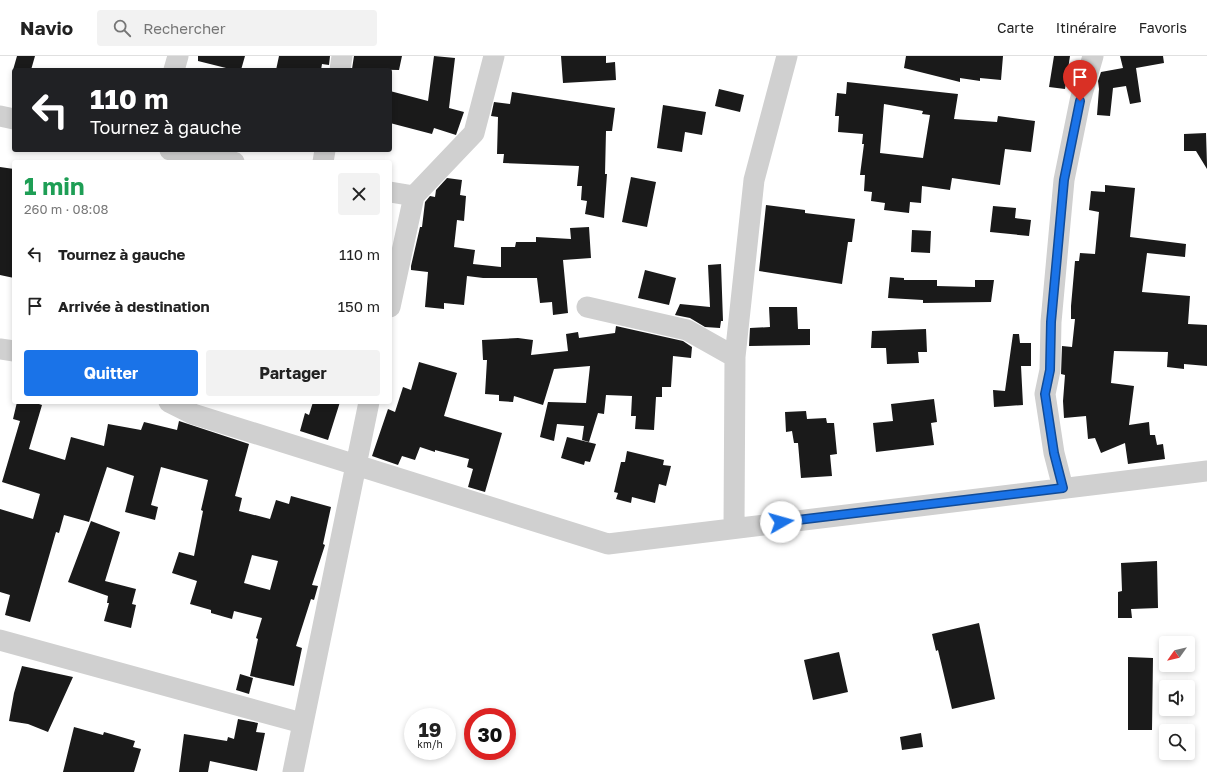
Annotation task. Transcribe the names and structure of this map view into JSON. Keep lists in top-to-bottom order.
{
  "north": "bottom left",
  "page": {
    "header": "Navio",
    "search": "Rechercher",
    "nav": ["Carte", "Itinéraire", "Favoris"],
    "turn": ["110 m", "Tournez à gauche"],
    "heading": ["1 min", "260 m · 08:08"],
    "list": [
      {
        "name": "Tournez à gauche",
        "value": "110 m"
      },
      {
        "name": "Arrivée à destination",
        "value": "150 m"
      }
    ],
    "buttons": ["Quitter", "Partager"],
    "speed": "19 km/h",
    "limit": "30"
  }
}
